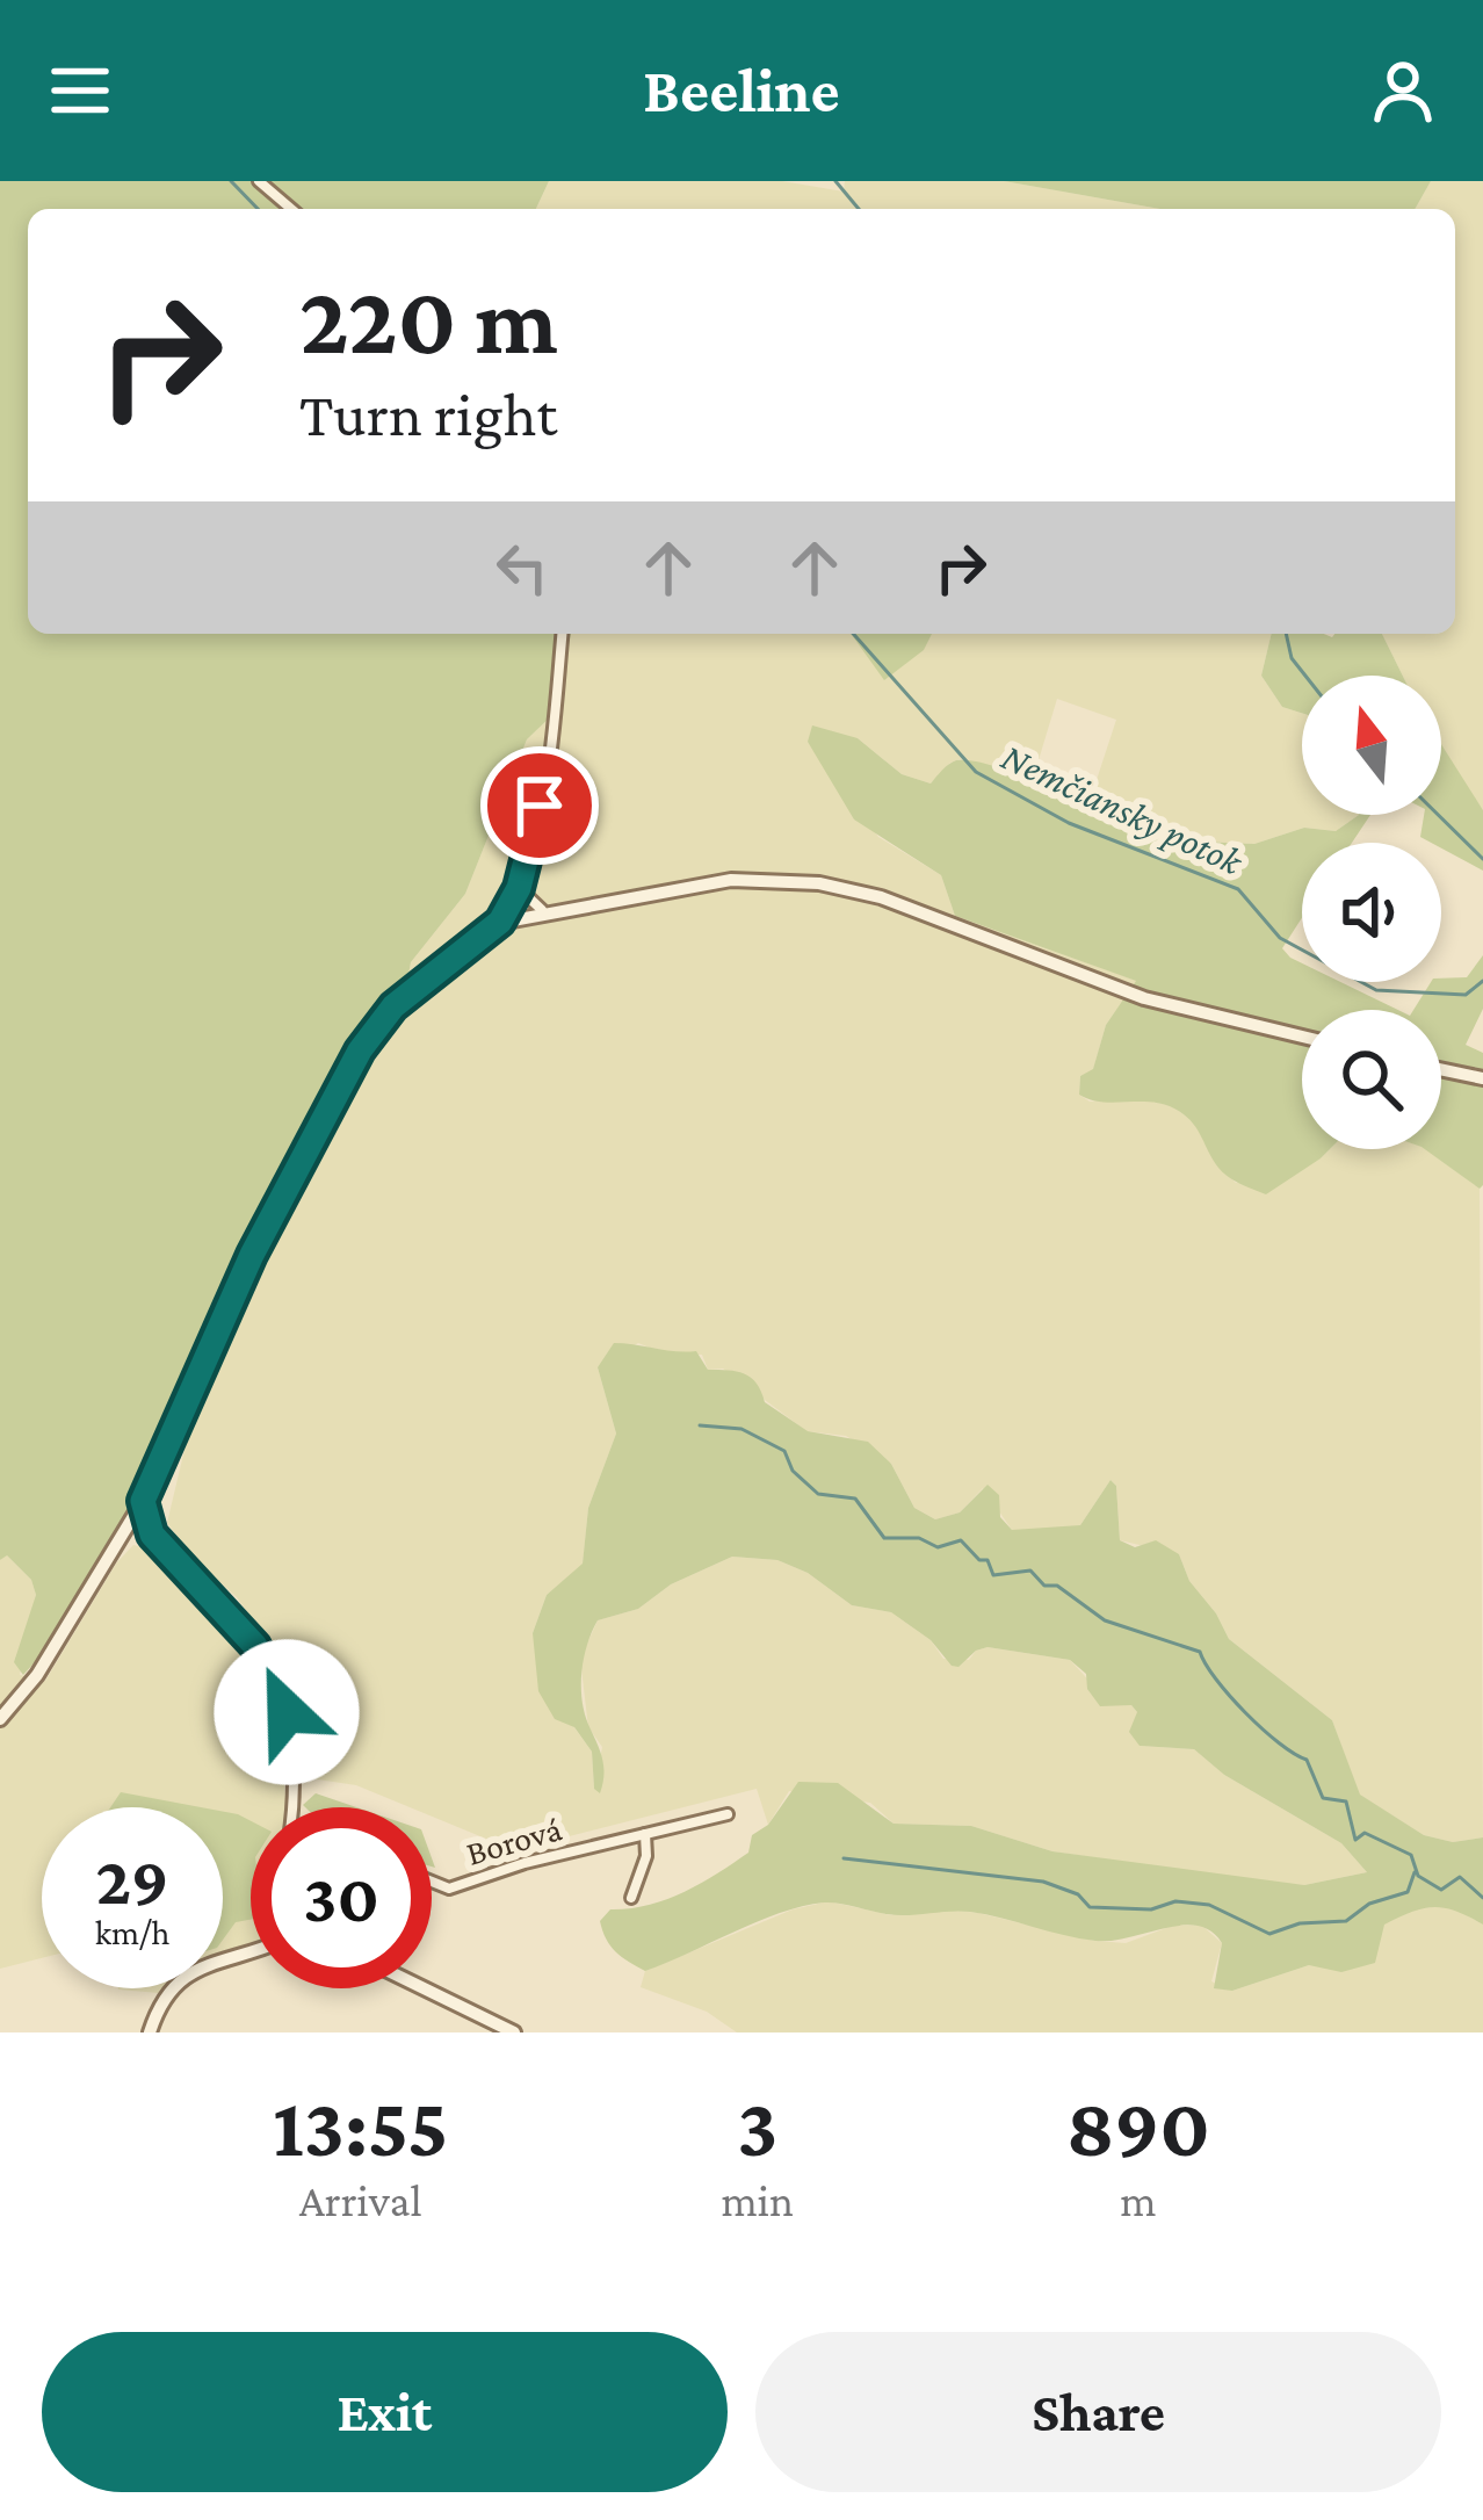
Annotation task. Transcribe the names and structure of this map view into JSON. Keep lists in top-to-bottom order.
{
  "streets": {
    "street": ["Borová"]
  },
  "water": ["Nemčiansky potok"],
  "north": "top",
  "page": {
    "header": "Beeline",
    "turn": ["220 m", "Turn right"],
    "speed": "29 km/h",
    "limit": "30",
    "eta": [
      "13:55",
      "Arrival",
      "3",
      "min",
      "890",
      "m"
    ],
    "buttons": ["Exit", "Share"]
  }
}
